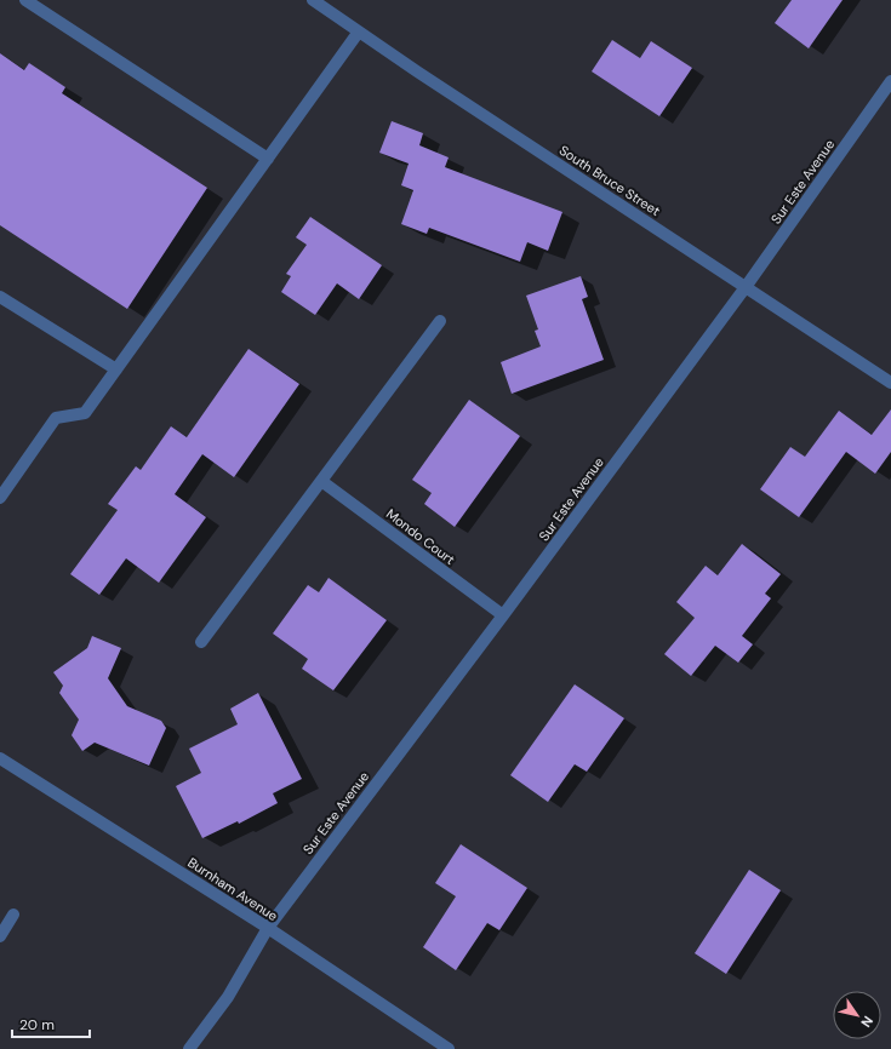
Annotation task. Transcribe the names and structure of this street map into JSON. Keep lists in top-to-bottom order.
{
  "streets": {
    "street": [
      "South Bruce Street",
      "Sur Este Avenue",
      "Mondo Court",
      "Burnham Avenue"
    ]
  },
  "crossings": [
    ["South Bruce Street", "Sur Este Avenue"],
    ["Sur Este Avenue", "Mondo Court"],
    ["Sur Este Avenue", "Burnham Avenue"]
  ],
  "scale_bar": "20 m",
  "north": "bottom right"
}
